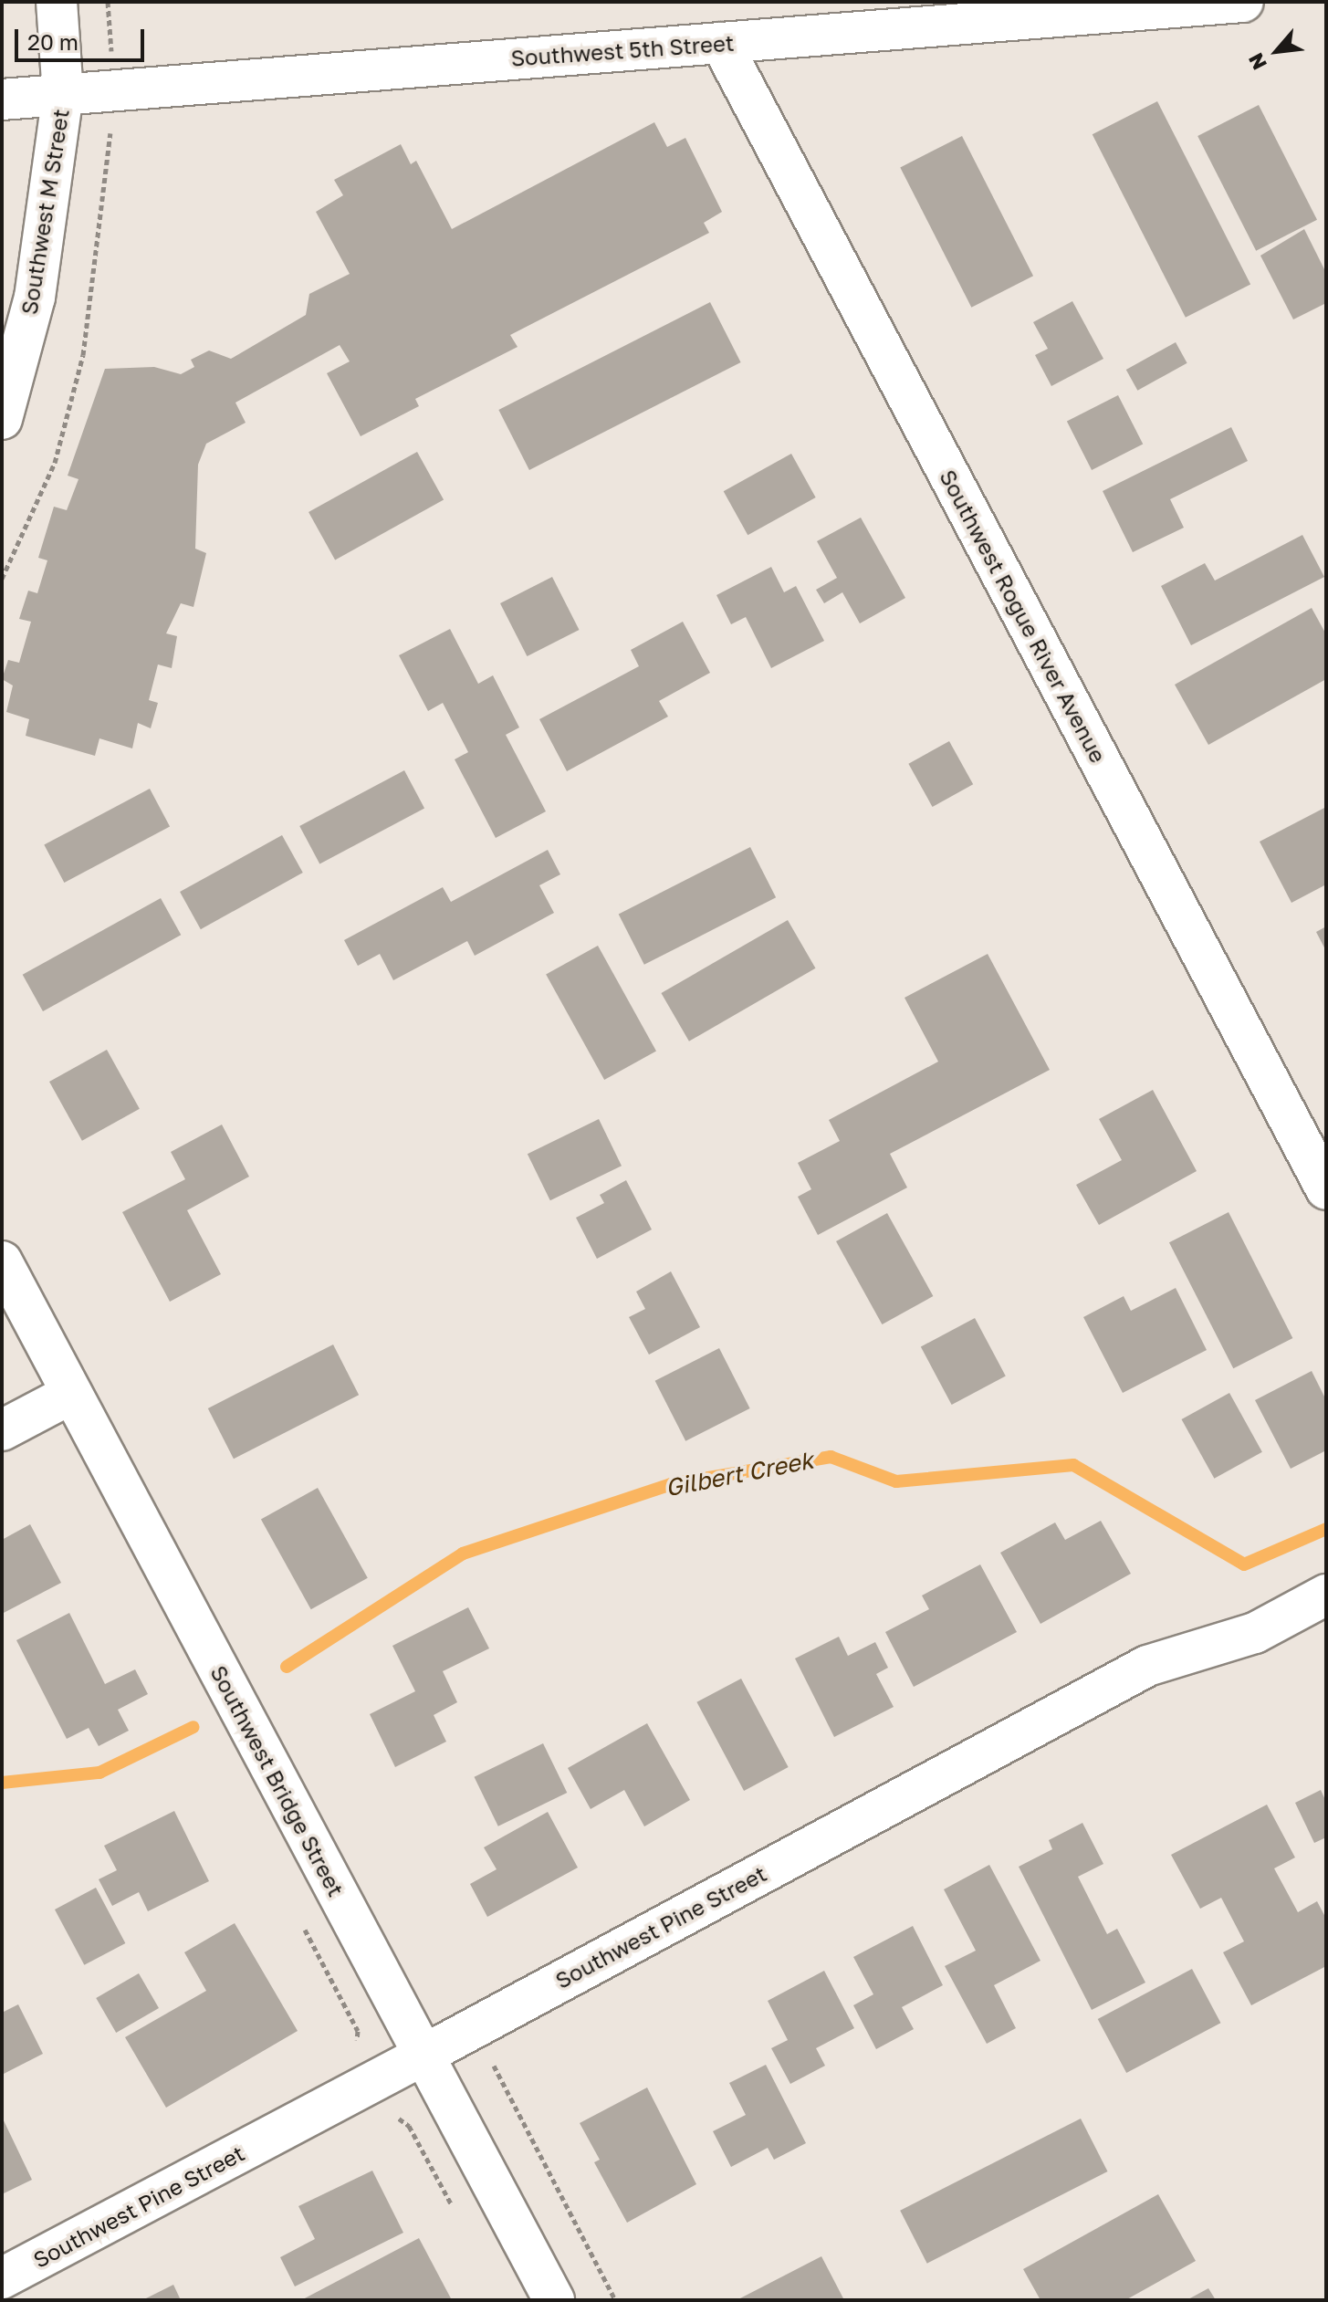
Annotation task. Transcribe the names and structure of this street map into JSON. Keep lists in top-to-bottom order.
{
  "streets": {
    "street": [
      "Southwest 5th Street",
      "Southwest M Street",
      "Southwest Rogue River Avenue",
      "Southwest Bridge Street",
      "Southwest Pine Street"
    ]
  },
  "crossings": [
    ["Southwest 5th Street", "Southwest M Street"],
    ["Southwest 5th Street", "Southwest Rogue River Avenue"],
    ["Southwest Bridge Street", "Southwest Pine Street"]
  ],
  "water": ["Gilbert Creek"],
  "scale_bar": "20 m",
  "north": "bottom left"
}
